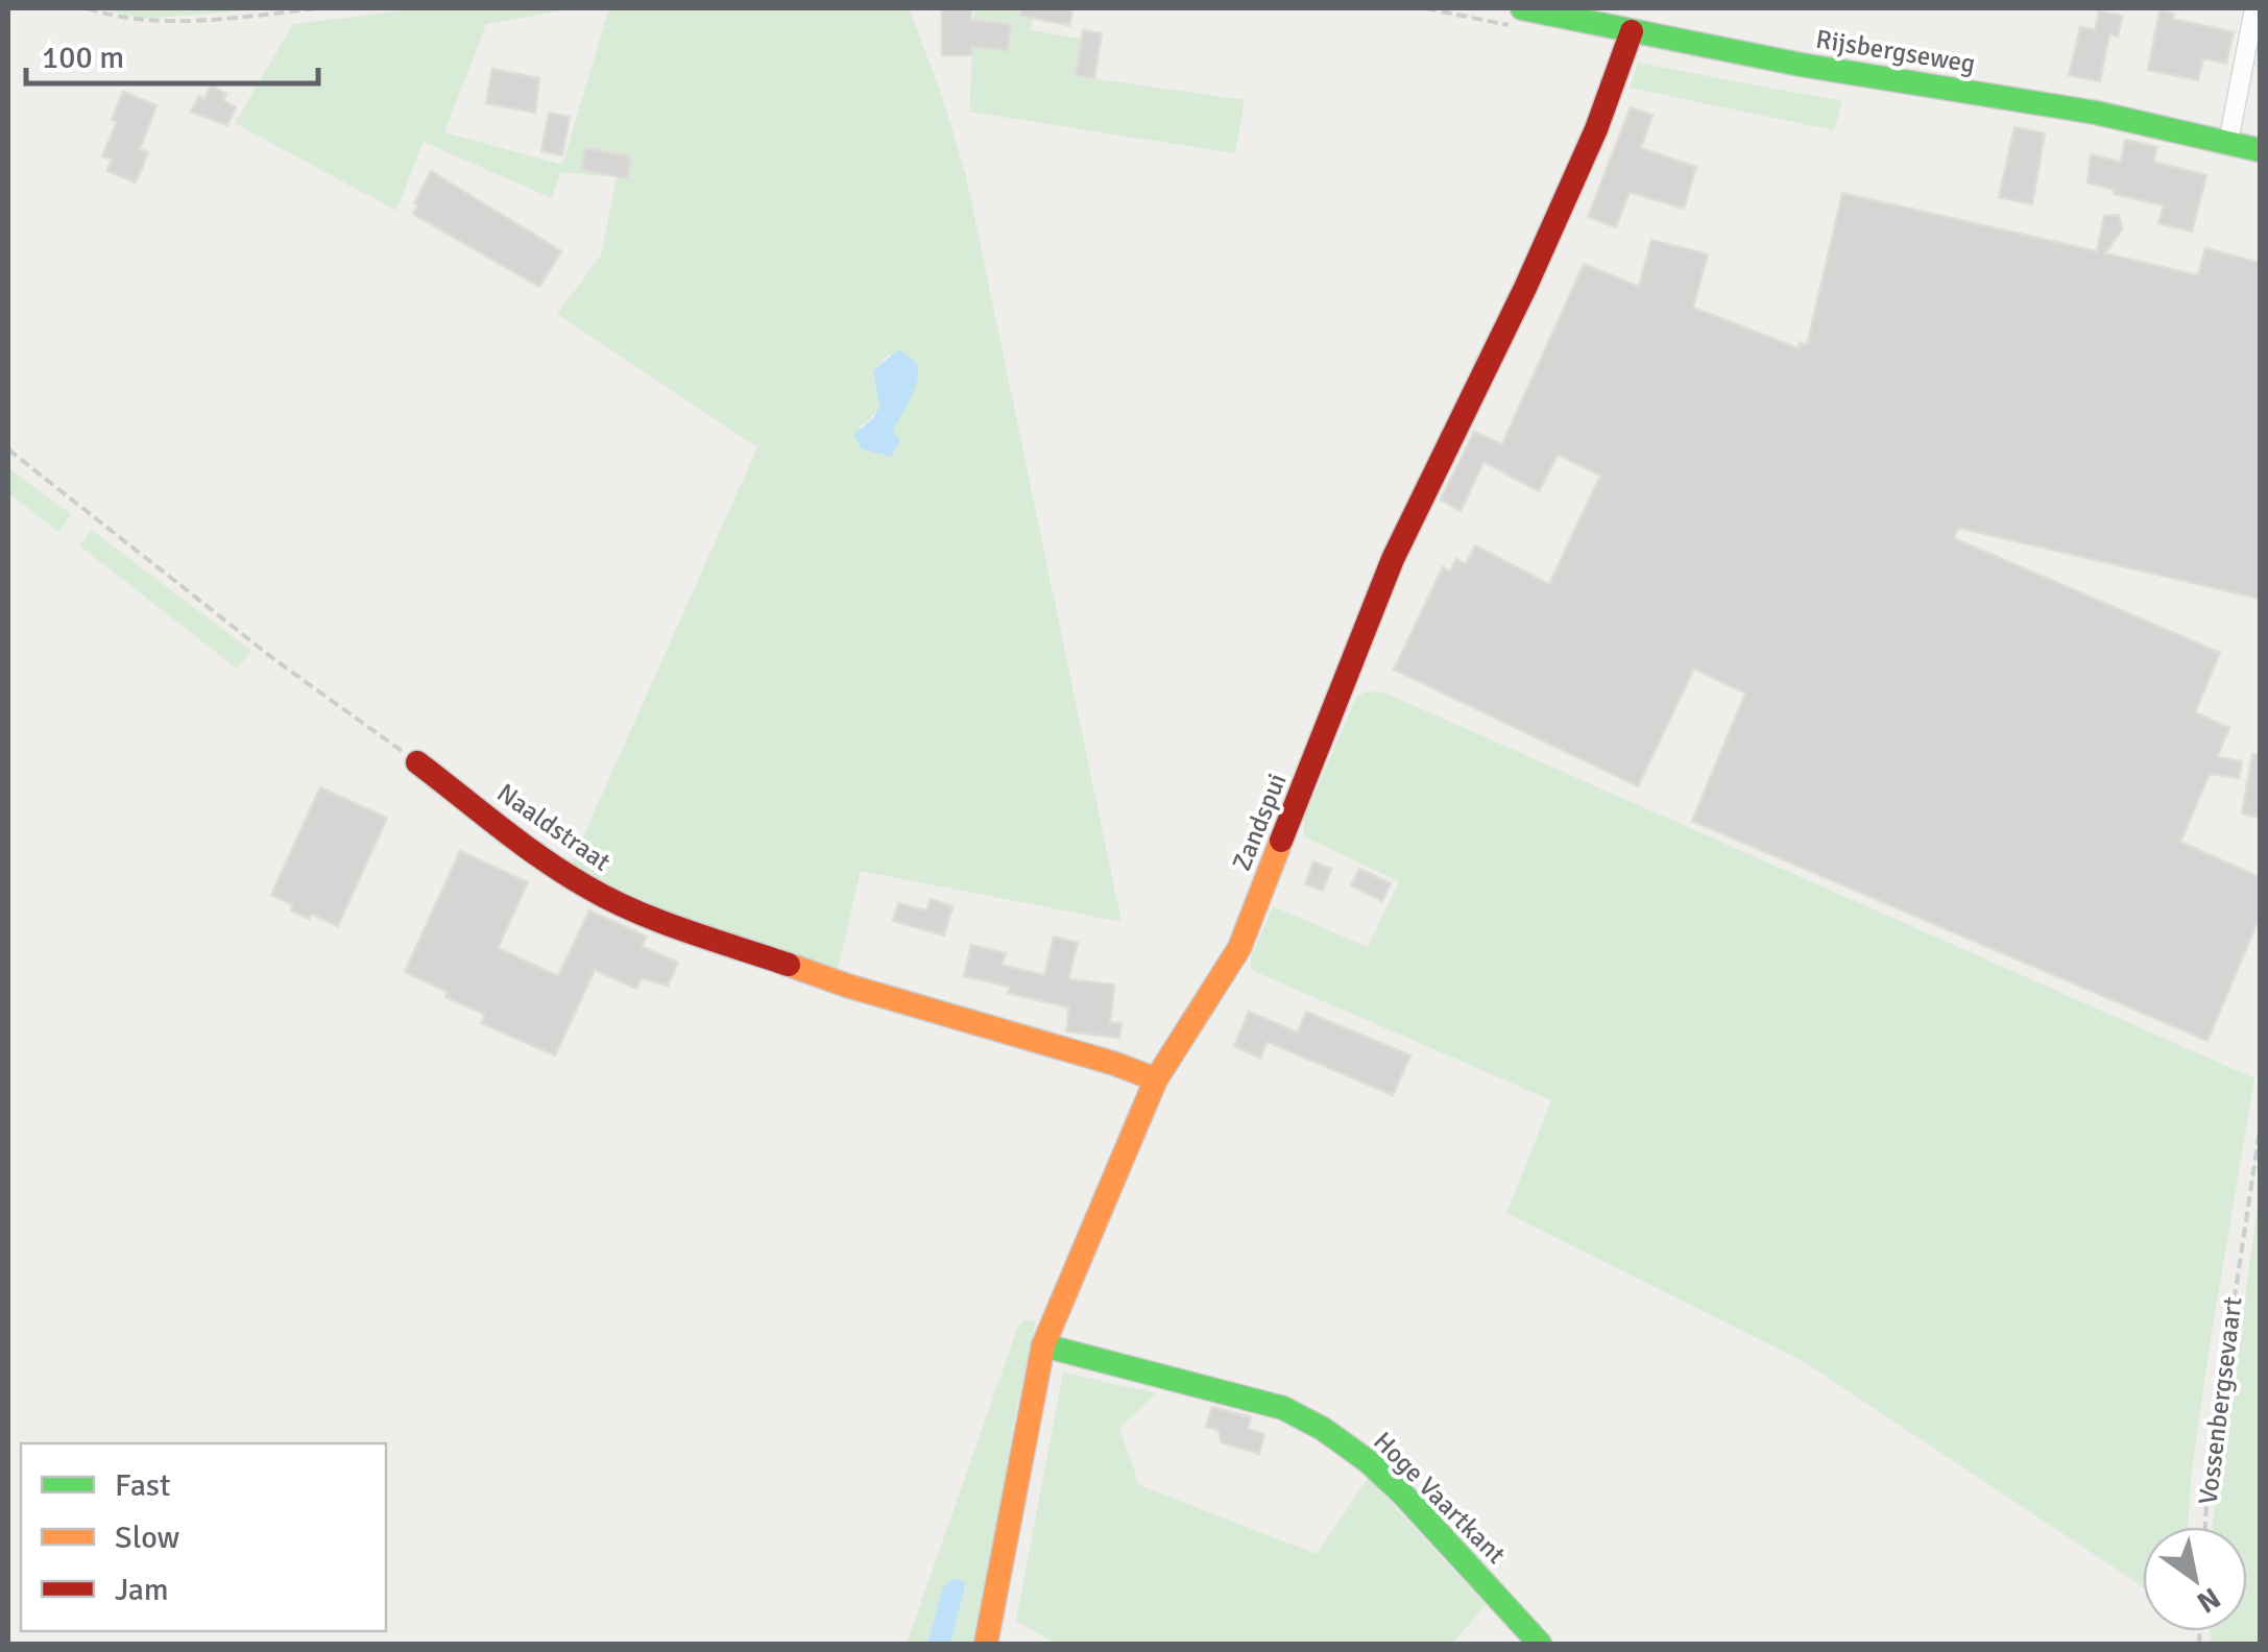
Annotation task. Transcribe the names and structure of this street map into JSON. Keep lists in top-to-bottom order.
{
  "streets": {
    "street": [
      "Rijsbergseweg",
      "Zandspui",
      "Naaldstraat",
      "Hoge Vaartkant"
    ],
    "path": ["Vossenbergsevaart"]
  },
  "crossings": [
    ["Rijsbergseweg", "Zandspui"],
    ["Zandspui", "Naaldstraat"],
    ["Zandspui", "Hoge Vaartkant"]
  ],
  "legend": ["Fast", "Slow", "Jam"],
  "scale_bar": "100 m",
  "north": "bottom right"
}
